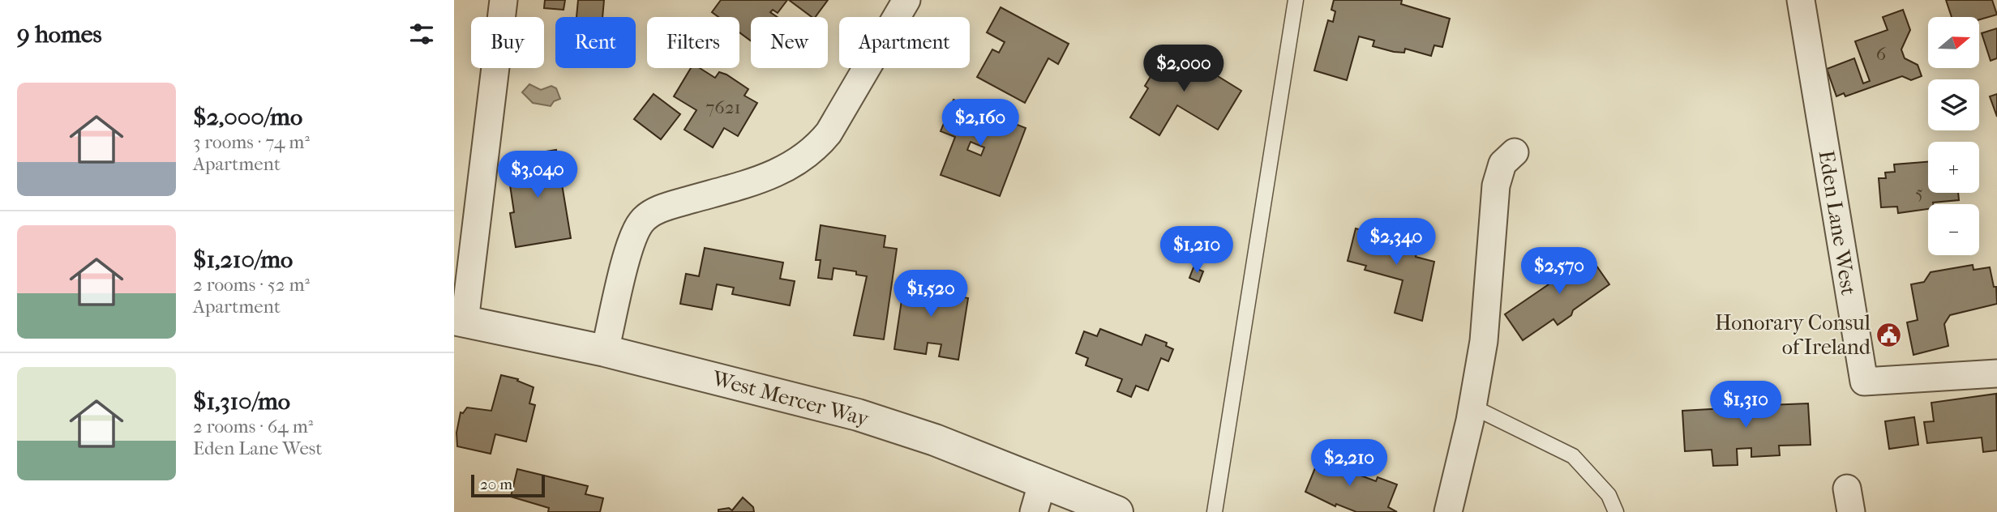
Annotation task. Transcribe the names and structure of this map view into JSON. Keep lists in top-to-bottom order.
{
  "streets": {
    "street": ["Eden Lane West", "West Mercer Way"]
  },
  "places": {
    "public building": ["Honorary Consul of Ireland"]
  },
  "house_numbers": ["6", "7621", "5"],
  "scale_bar": "20 m",
  "north": "right",
  "page": {
    "heading": "9 homes",
    "map_buttons": ["+", "−"],
    "chip": [
      "Buy",
      "Rent",
      "Filters",
      "New",
      "Apartment"
    ],
    "price": [
      "$2,000",
      "$2,160",
      "$3,040",
      "$2,340",
      "$1,210",
      "$2,570",
      "$1,520",
      "$1,310",
      "$2,210"
    ],
    "list": [
      {
        "name": "$2,000/mo",
        "note": "3 rooms · 74 m² · Apartment"
      },
      {
        "name": "$1,210/mo",
        "note": "2 rooms · 52 m² · Apartment"
      },
      {
        "name": "$1,310/mo",
        "note": "2 rooms · 64 m² · Eden Lane West"
      }
    ],
    "scale": "20 m"
  }
}
